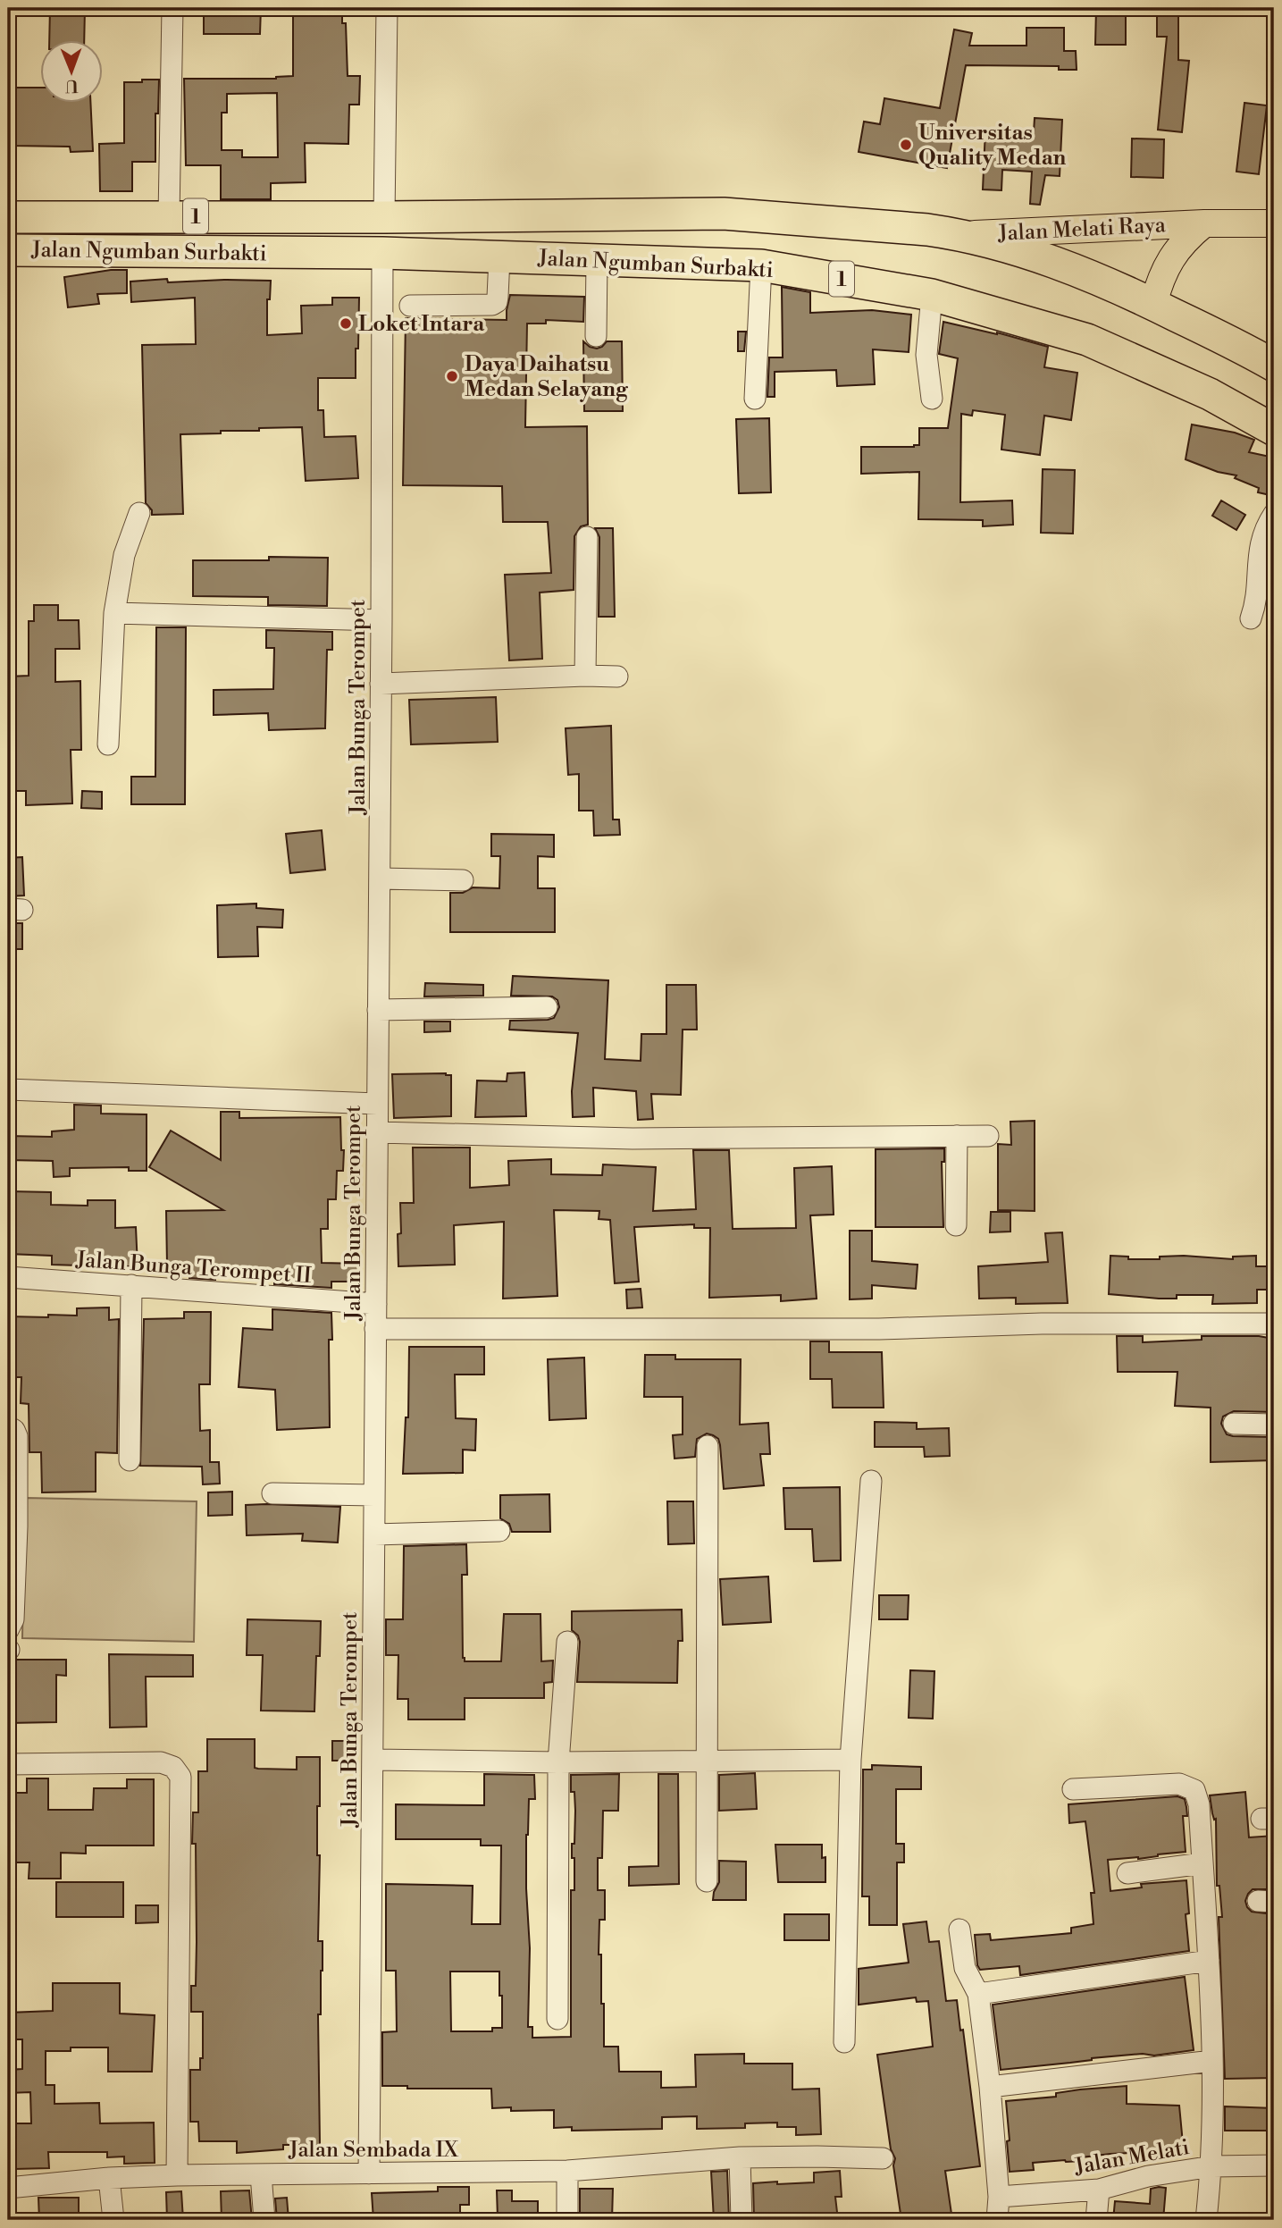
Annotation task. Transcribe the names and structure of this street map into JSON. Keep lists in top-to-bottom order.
{
  "streets": {
    "highway": ["1", "Jalan Ngumban Surbakti"],
    "main road": ["Jalan Melati Raya"],
    "street": [
      "Jalan Bunga Terompet",
      "Jalan Bunga Terompet II",
      "Jalan Sembada IX",
      "Jalan Melati"
    ]
  },
  "crossings": [
    ["Jalan Melati Raya", "Jalan Ngumban Surbakti"],
    ["Jalan Ngumban Surbakti", "Jalan Bunga Terompet"],
    ["Jalan Bunga Terompet", "Jalan Bunga Terompet II"],
    ["Jalan Bunga Terompet", "Jalan Sembada IX"]
  ],
  "places": ["Universitas Quality Medan", "Loket Intara", "Daya Daihatsu Medan Selayang"],
  "north": "bottom"
}
